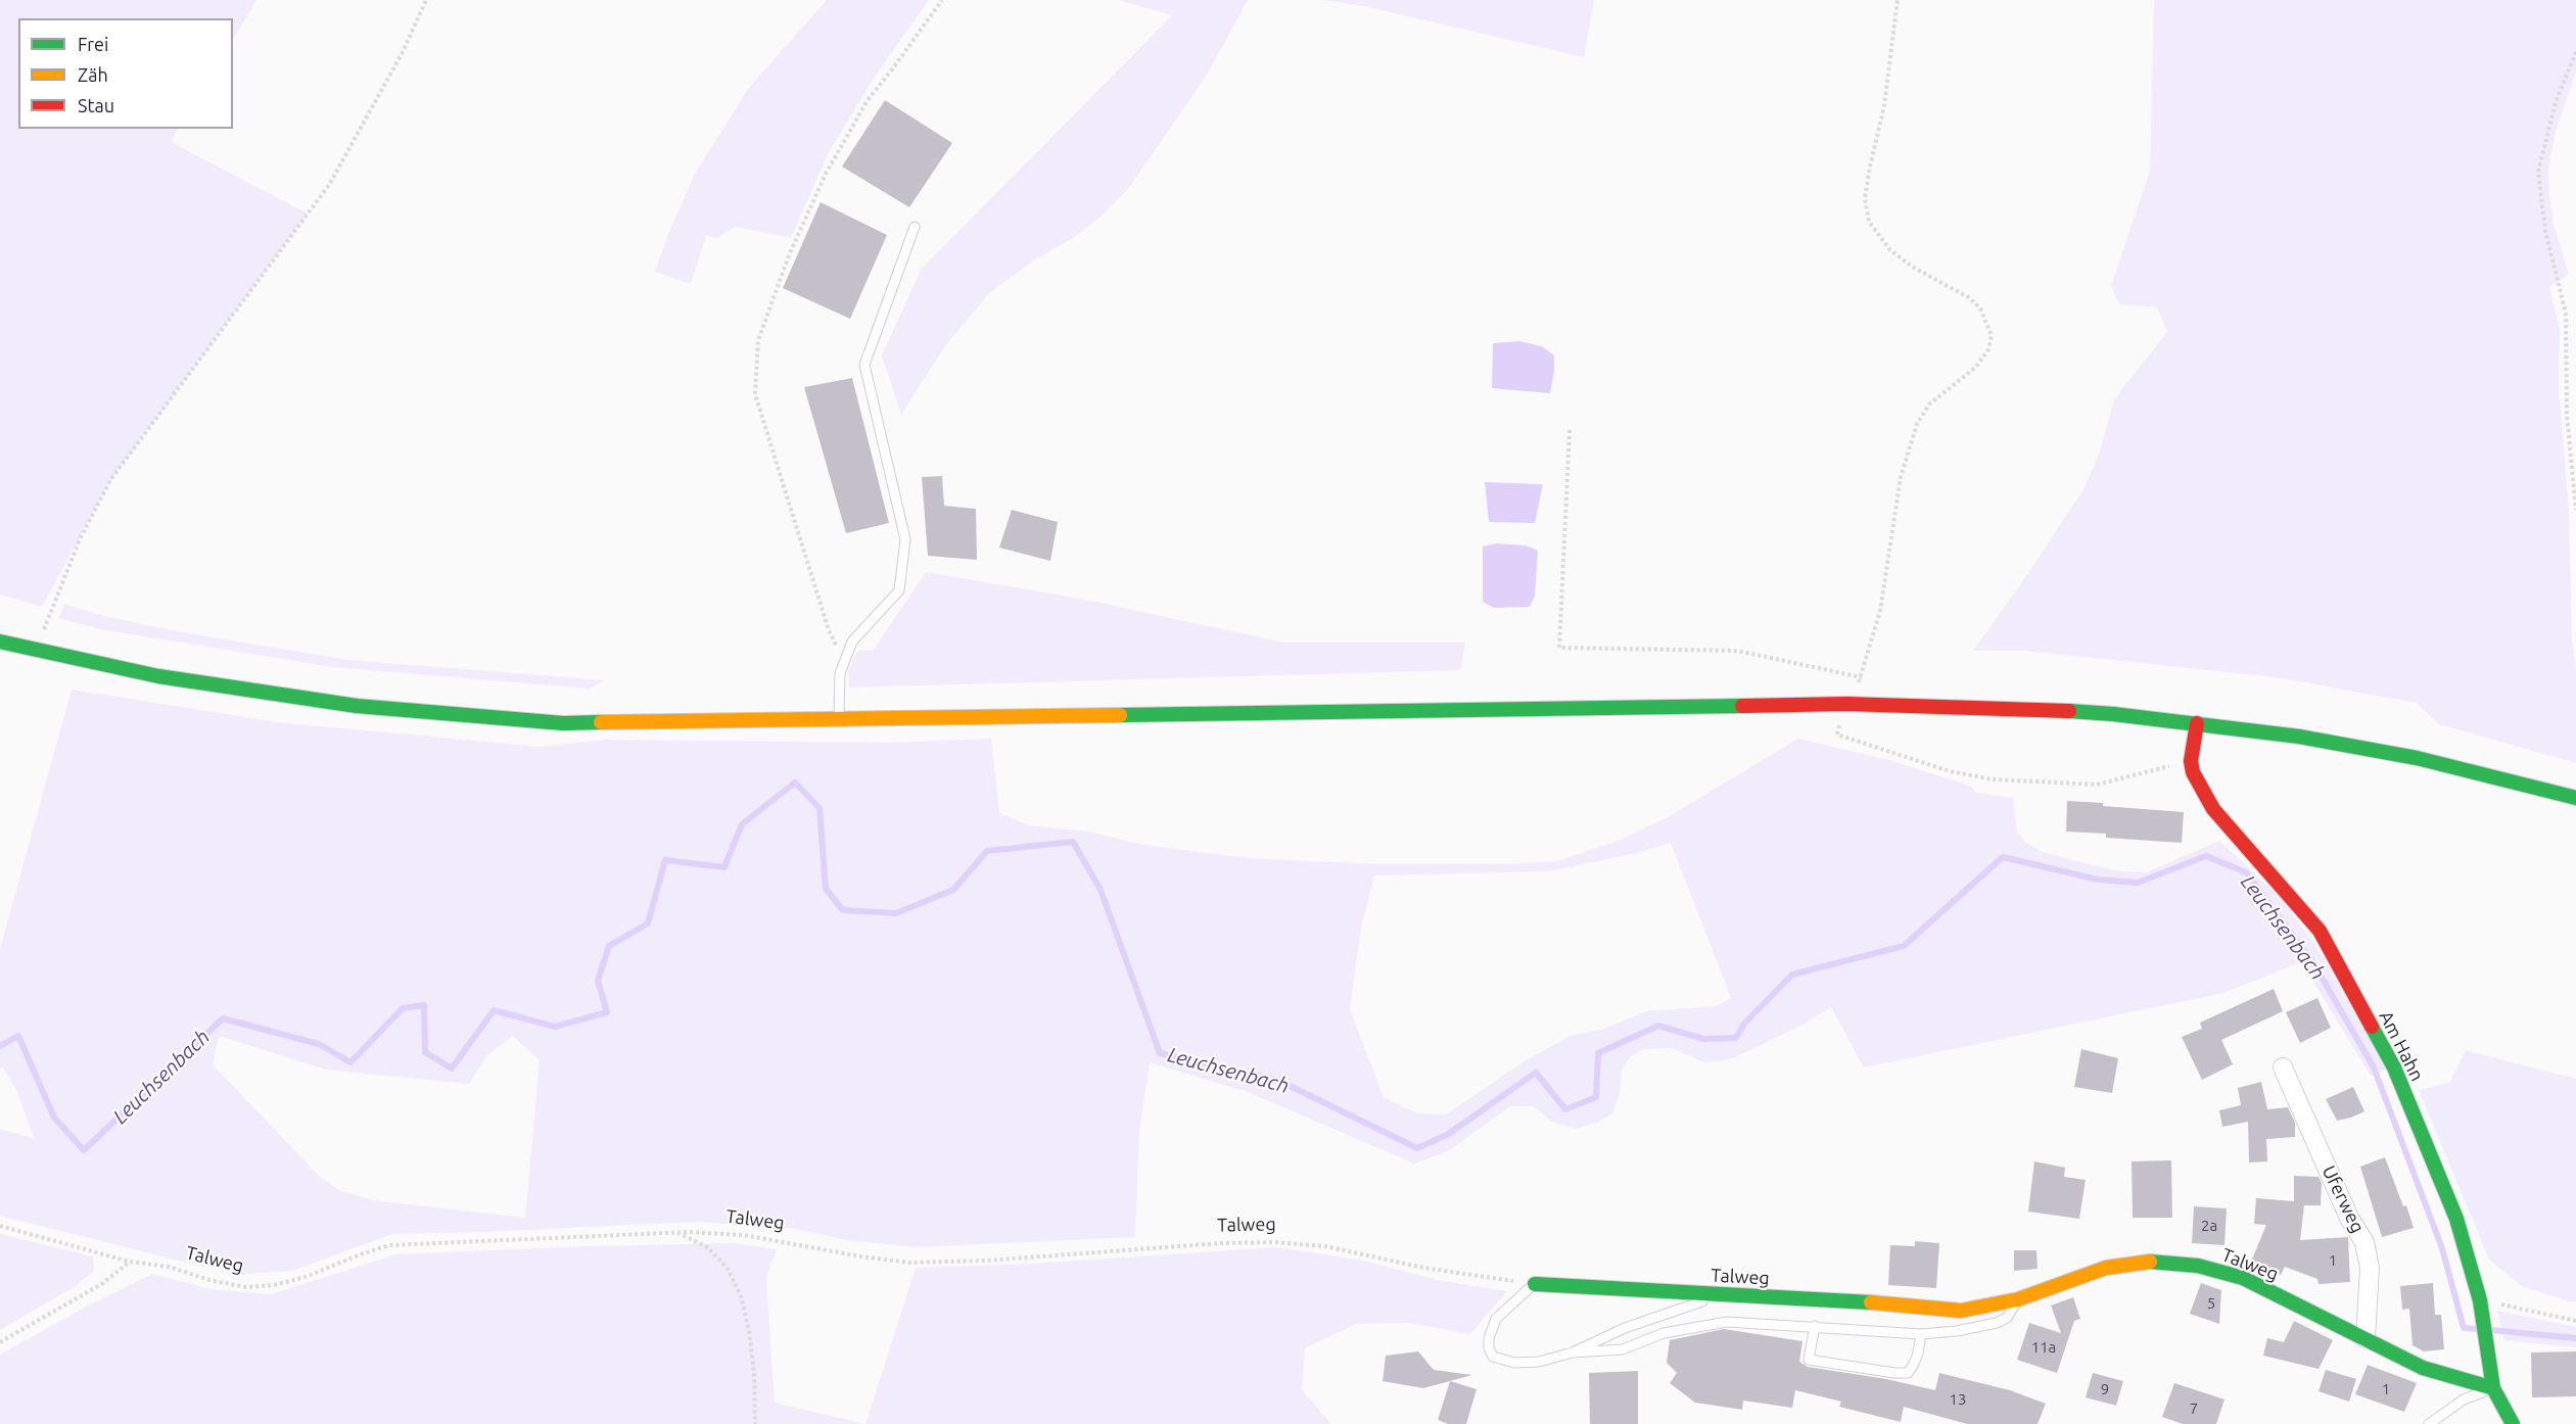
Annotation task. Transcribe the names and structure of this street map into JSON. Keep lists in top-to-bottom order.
{
  "streets": {
    "main road": ["Am Hahn", "Talweg"],
    "street": ["Uferweg"]
  },
  "crossings": [
    ["Am Hahn", "Talweg"],
    ["Uferweg", "Talweg"]
  ],
  "water": ["Leuchsenbach"],
  "house_numbers": [
    "2a",
    "1",
    "5",
    "11a",
    "9",
    "1",
    "13",
    "7"
  ],
  "legend": ["Frei", "Zäh", "Stau"]
}
